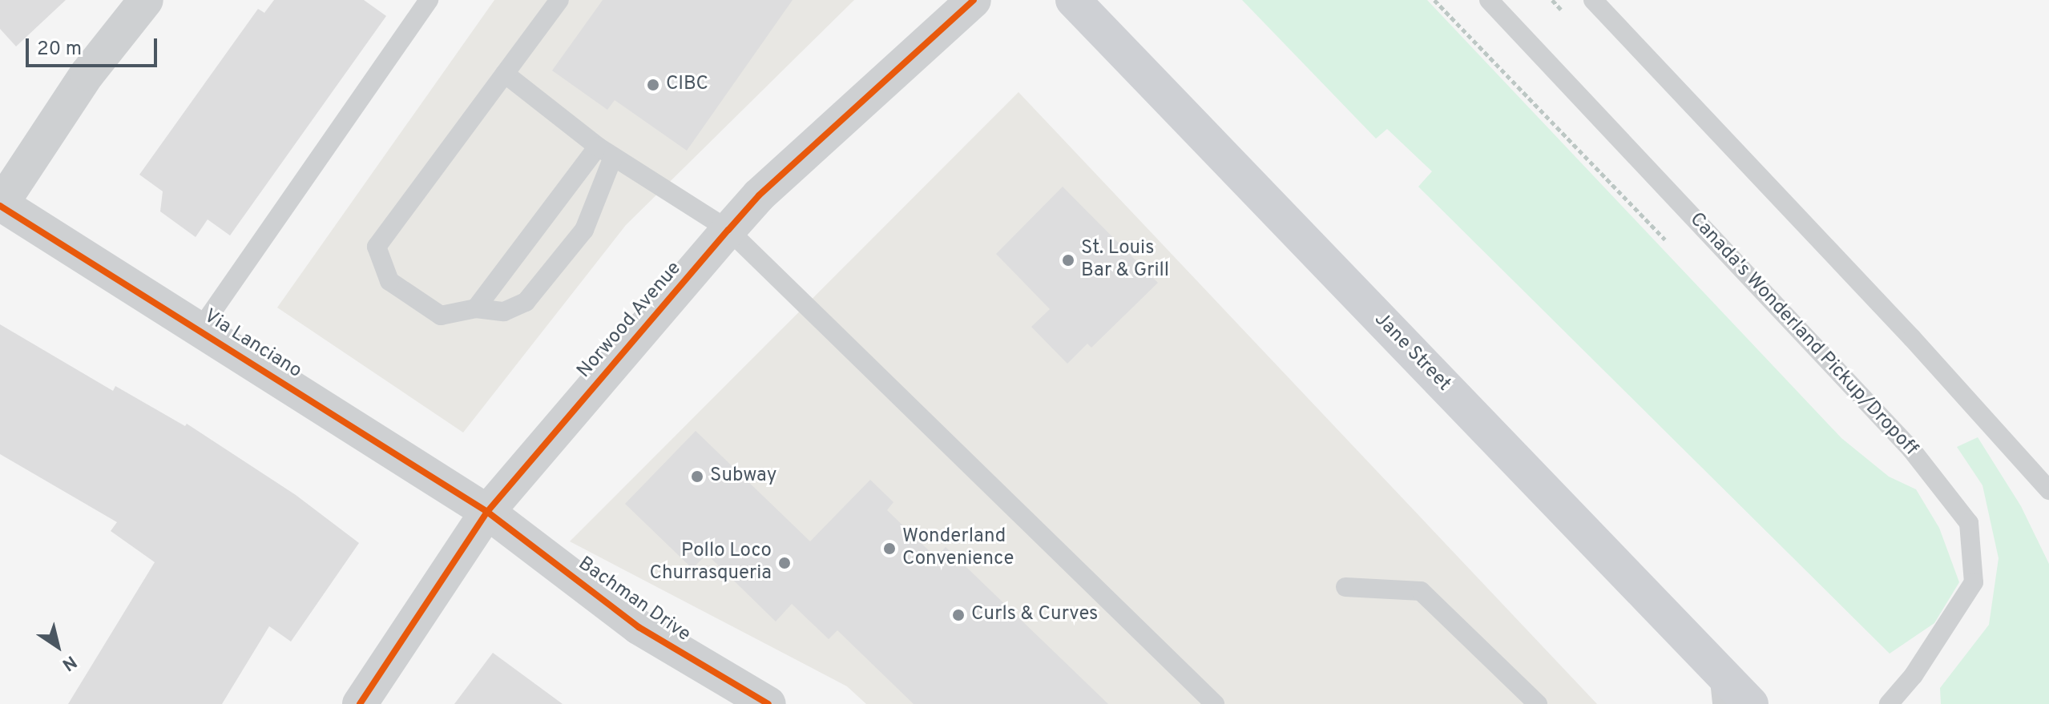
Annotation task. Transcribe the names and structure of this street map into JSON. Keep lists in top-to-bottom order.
{
  "streets": {
    "main road": ["Jane Street"],
    "street": ["Norwood Avenue", "Via Lanciano", "Bachman Drive"],
    "lane": ["Canada's Wonderland Pickup/Dropoff"]
  },
  "crossings": [
    ["Norwood Avenue", "Via Lanciano"],
    ["Norwood Avenue", "Bachman Drive"],
    ["Via Lanciano", "Bachman Drive"]
  ],
  "places": [
    "CIBC",
    "St. Louis Bar & Grill",
    "Subway",
    "Wonderland Convenience",
    "Pollo Loco Churrasqueria",
    "Curls & Curves"
  ],
  "scale_bar": "20 m",
  "north": "bottom right"
}
